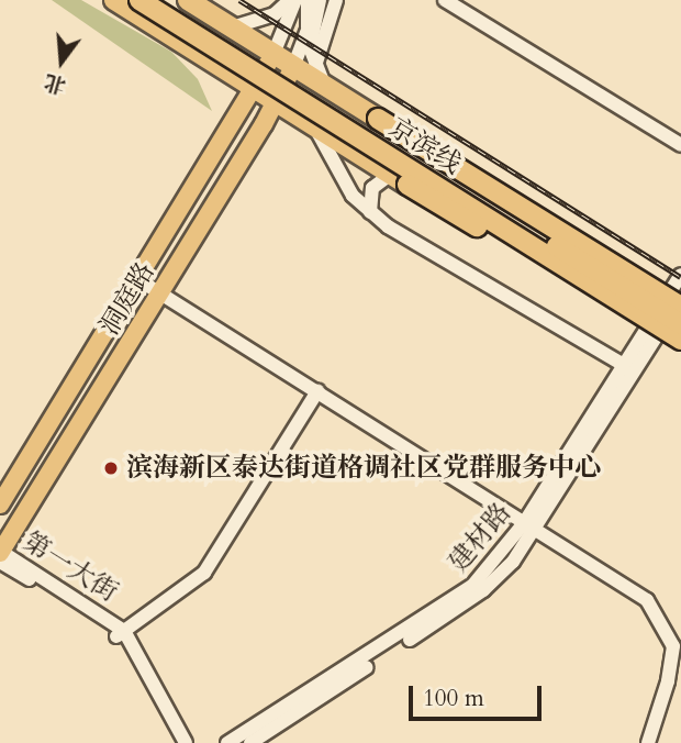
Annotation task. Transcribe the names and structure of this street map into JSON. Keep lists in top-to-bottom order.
{
  "streets": {
    "highway": ["京滨线"],
    "main road": ["洞庭路"],
    "street": ["建材路", "第一大街"]
  },
  "crossings": [
    ["洞庭路", "第一大街"]
  ],
  "places": ["滨海新区泰达街道格调社区党群服务中心"],
  "scale_bar": "100 m",
  "north": "bottom"
}
